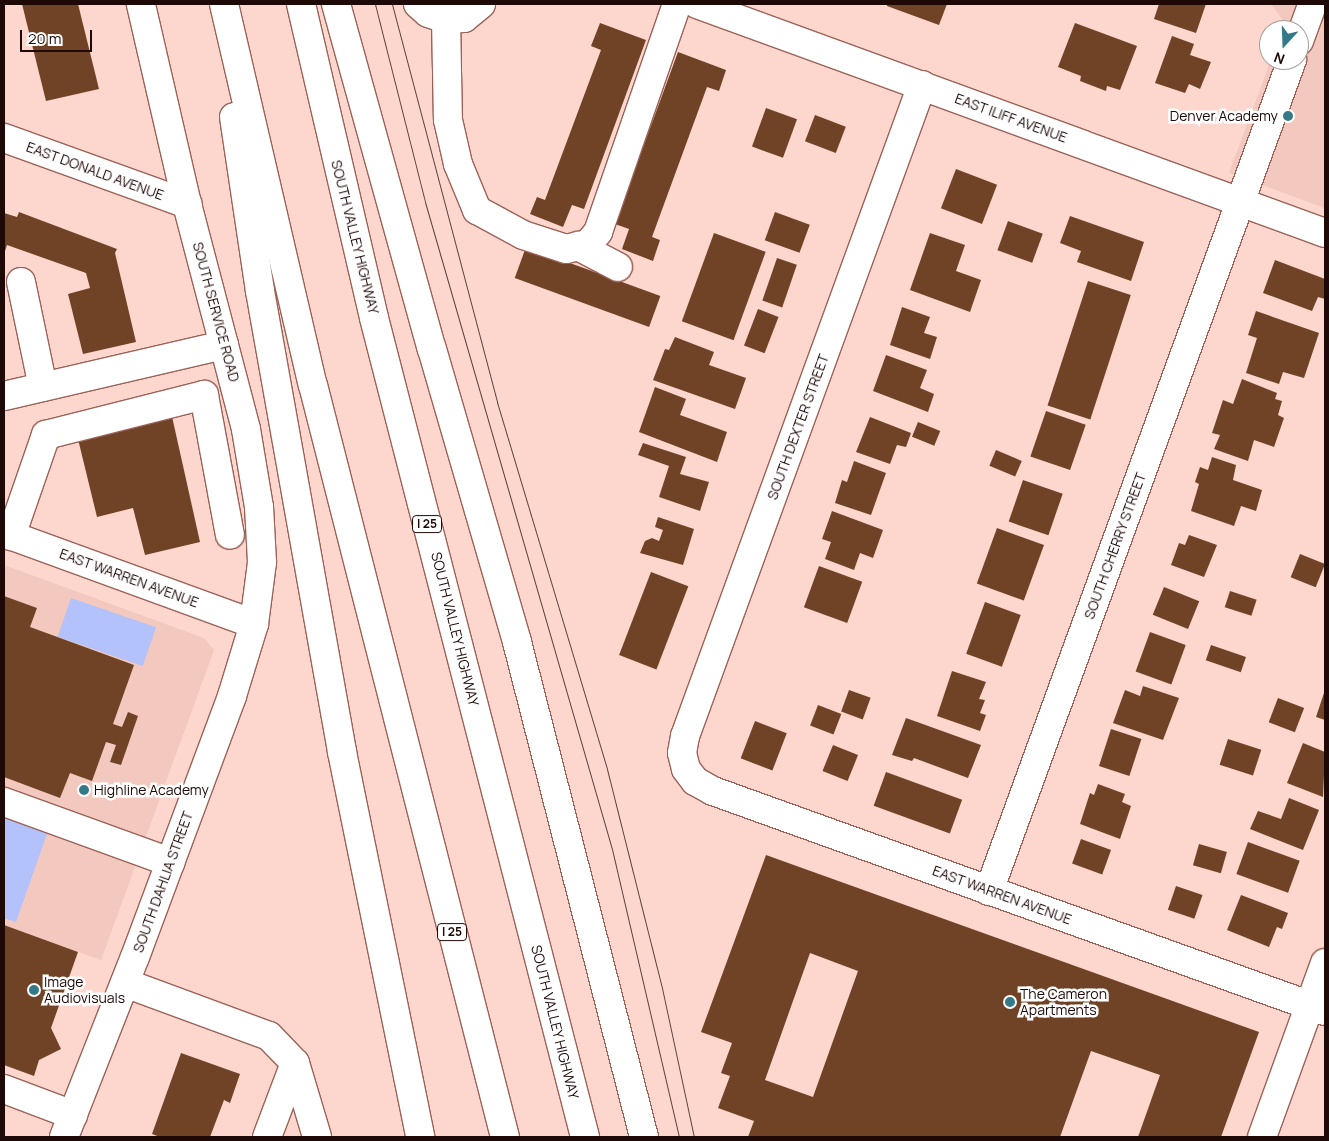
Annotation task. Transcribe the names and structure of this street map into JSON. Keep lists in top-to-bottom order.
{
  "streets": {
    "main road": [
      "EAST ILIFF AVENUE",
      "EAST DONALD AVENUE",
      "SOUTH VALLEY HIGHWAY",
      "SOUTH SERVICE ROAD",
      "SOUTH DEXTER STREET",
      "I 25",
      "SOUTH CHERRY STREET",
      "EAST WARREN AVENUE",
      "SOUTH DAHLIA STREET"
    ]
  },
  "crossings": [
    ["EAST ILIFF AVENUE", "SOUTH DEXTER STREET"],
    ["EAST ILIFF AVENUE", "SOUTH CHERRY STREET"],
    ["EAST DONALD AVENUE", "SOUTH SERVICE ROAD"],
    ["SOUTH SERVICE ROAD", "EAST WARREN AVENUE"],
    ["SOUTH SERVICE ROAD", "SOUTH DAHLIA STREET"],
    ["SOUTH DEXTER STREET", "EAST WARREN AVENUE"],
    ["SOUTH CHERRY STREET", "EAST WARREN AVENUE"],
    ["EAST WARREN AVENUE", "SOUTH DAHLIA STREET"]
  ],
  "places": [
    "Denver Academy",
    "Highline Academy",
    "Image Audiovisuals",
    "The Cameron Apartments"
  ],
  "scale_bar": "20 m",
  "north": "bottom"
}
